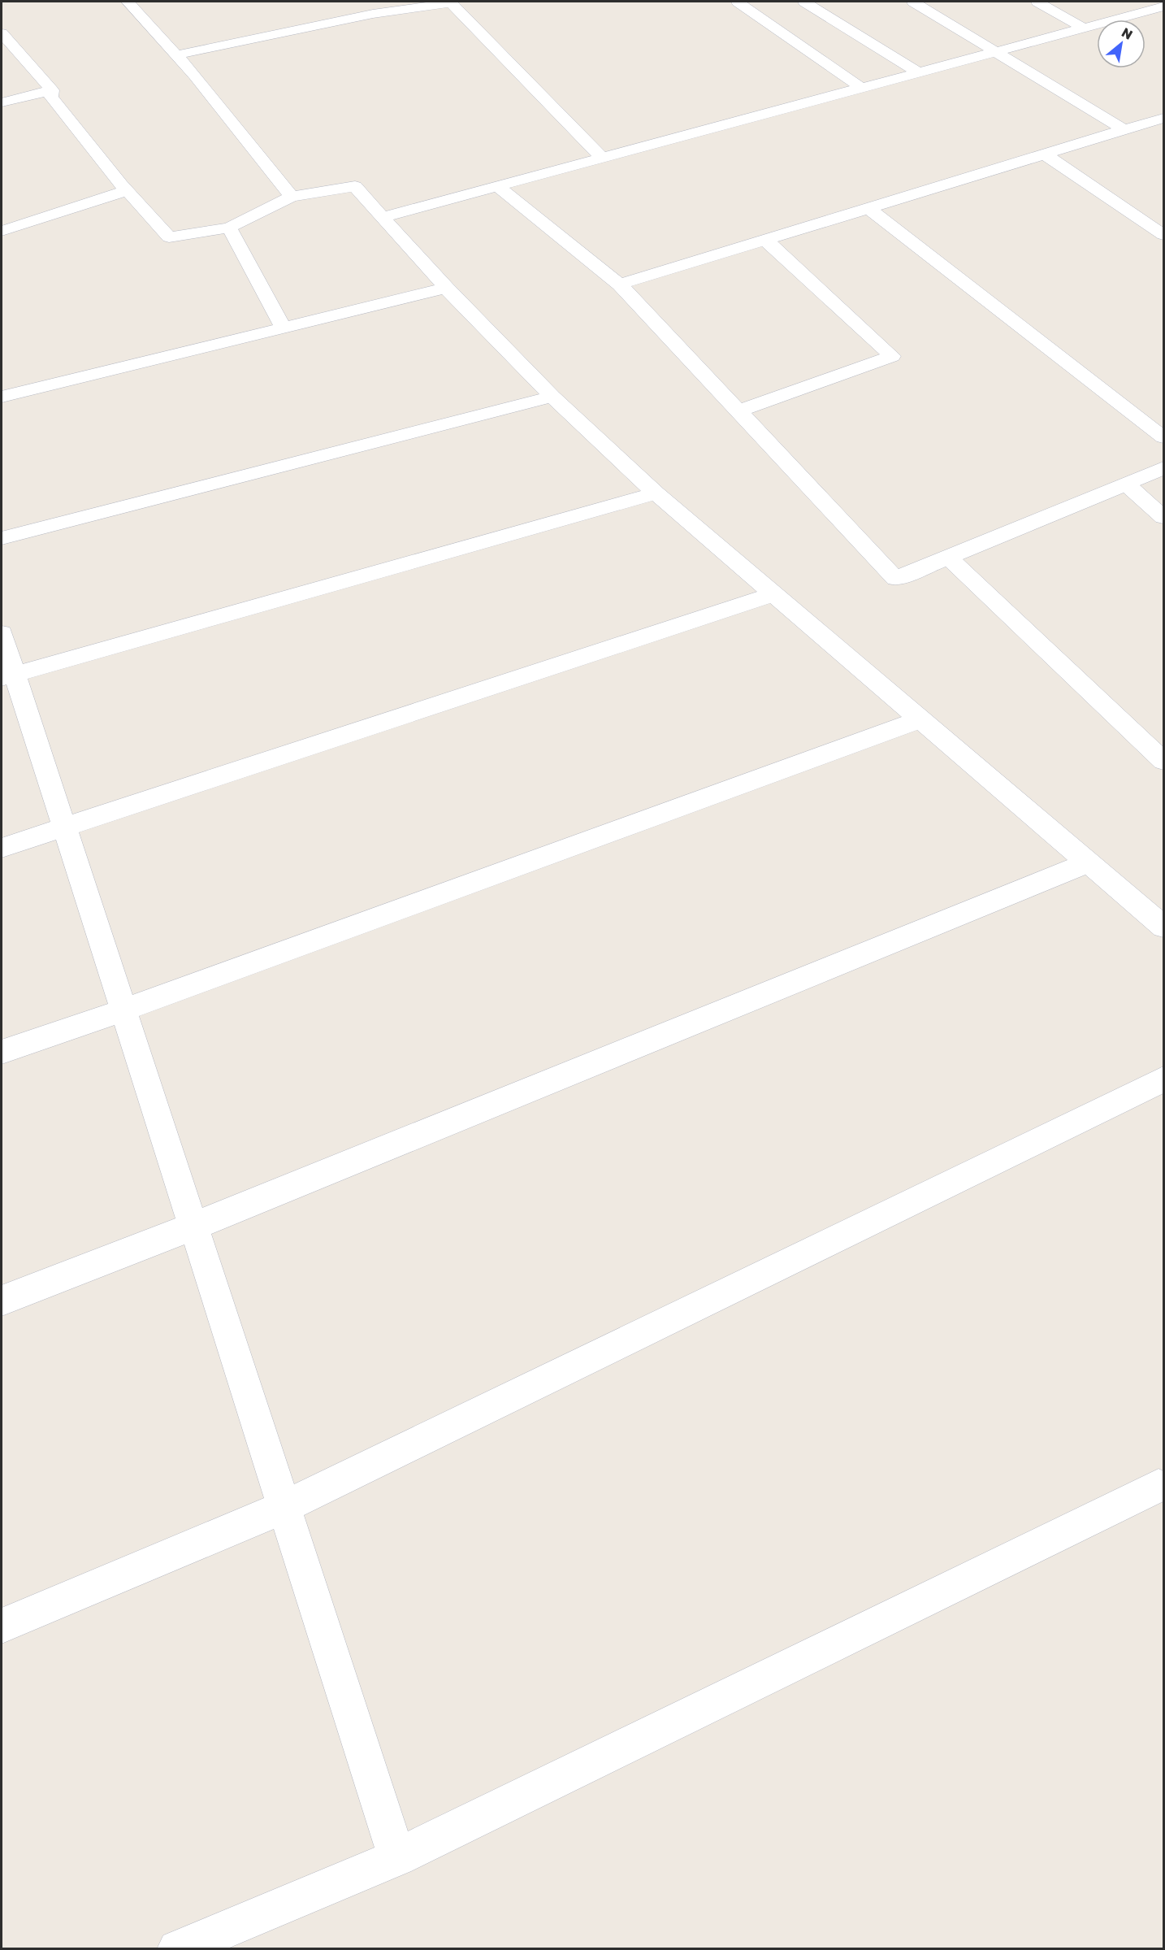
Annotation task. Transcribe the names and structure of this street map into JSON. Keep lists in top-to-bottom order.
{
  "north": "top right"
}
